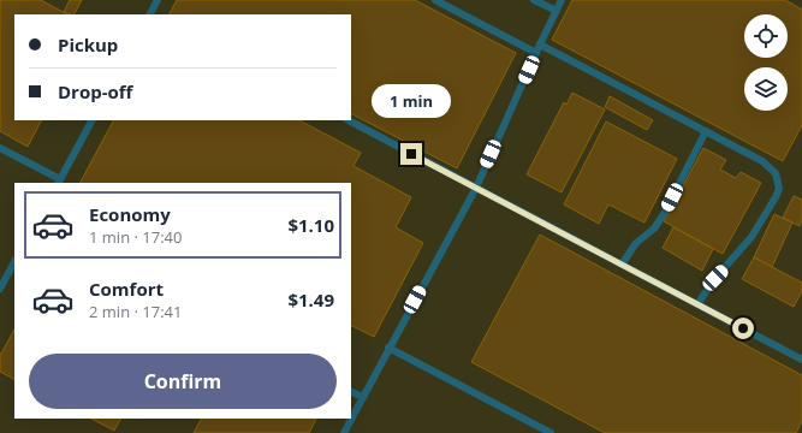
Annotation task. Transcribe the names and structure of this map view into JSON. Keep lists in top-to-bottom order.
{
  "page": {
    "banner": ["Pickup", "Drop-off"],
    "bubble": "1 min",
    "list": [
      {
        "name": "Economy",
        "note": "1 min · 17:40",
        "value": "$1.10"
      },
      {
        "name": "Comfort",
        "note": "2 min · 17:41",
        "value": "$1.49"
      }
    ],
    "buttons": "Confirm"
  }
}
